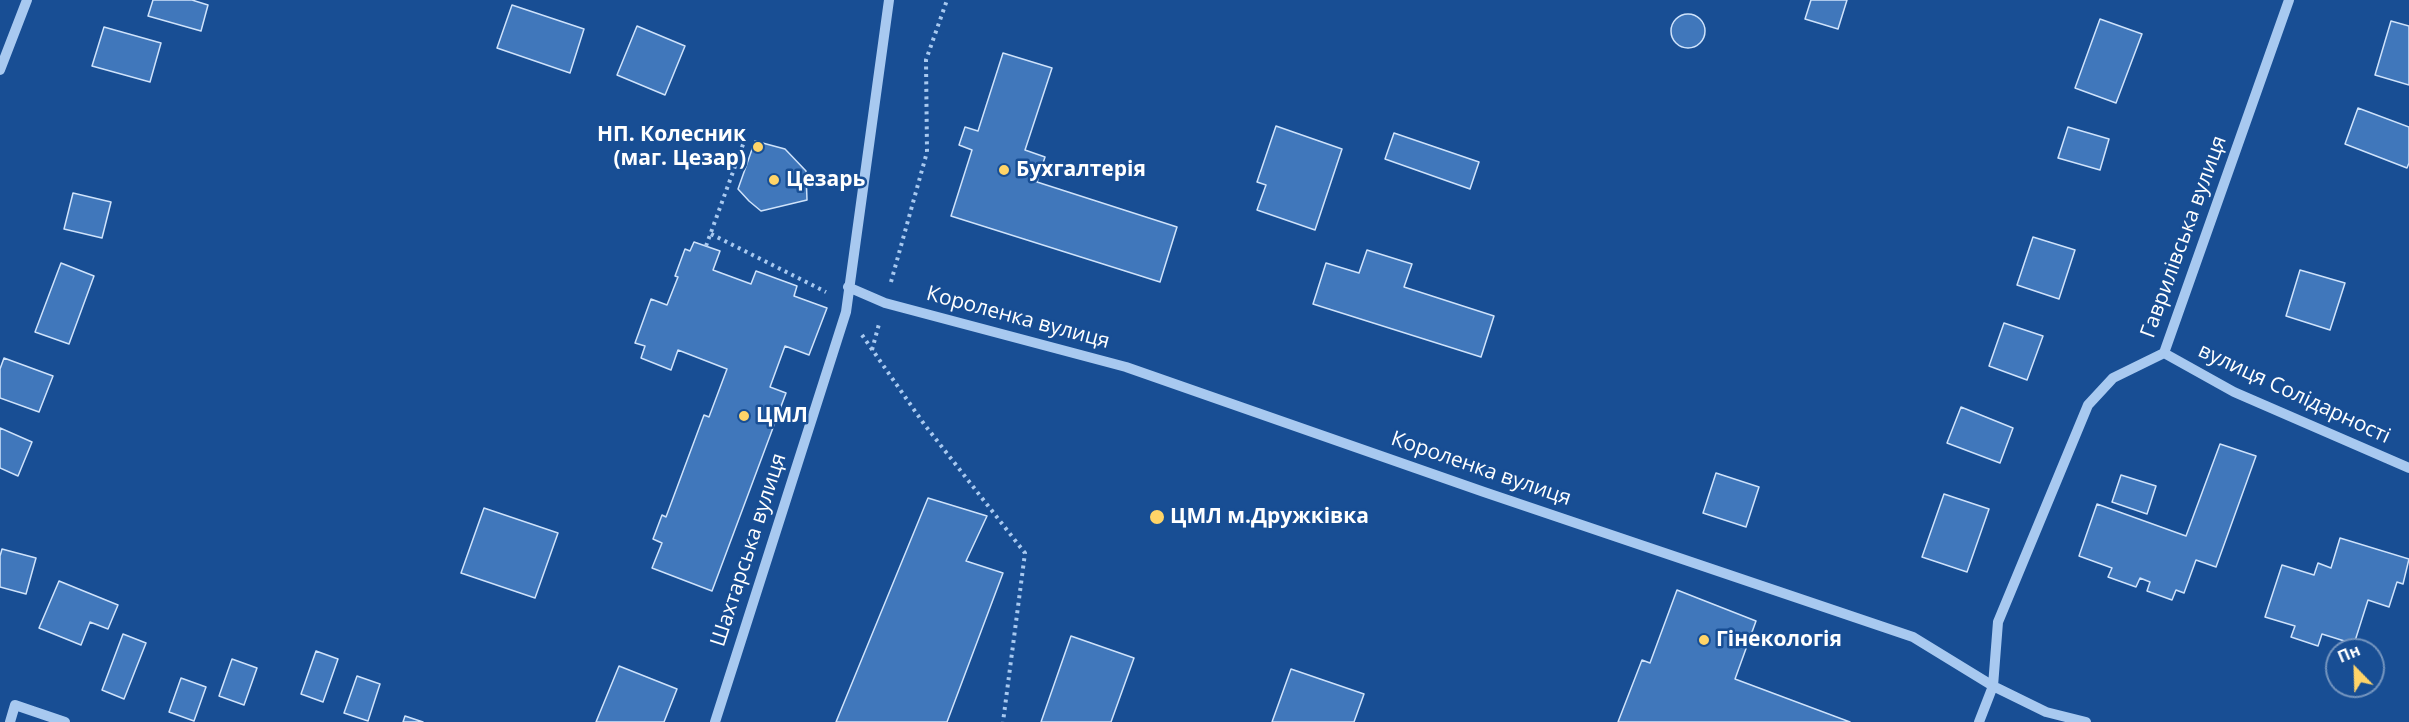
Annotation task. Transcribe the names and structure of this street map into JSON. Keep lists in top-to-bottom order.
{
  "streets": {
    "street": [
      "Гаврилівська вулиця",
      "Короленка вулиця",
      "вулиця Солідарності",
      "Шахтарська вулиця"
    ]
  },
  "crossings": [
    ["Гаврилівська вулиця", "Короленка вулиця"],
    ["Гаврилівська вулиця", "вулиця Солідарності"],
    ["Короленка вулиця", "Шахтарська вулиця"]
  ],
  "places": [
    "НП. Колесник (маг. Цезар)",
    "Бухгалтерія",
    "Цезарь",
    "ЦМЛ",
    "ЦМЛ м.Дружківка",
    "Гінекологія"
  ],
  "north": "top left"
}
